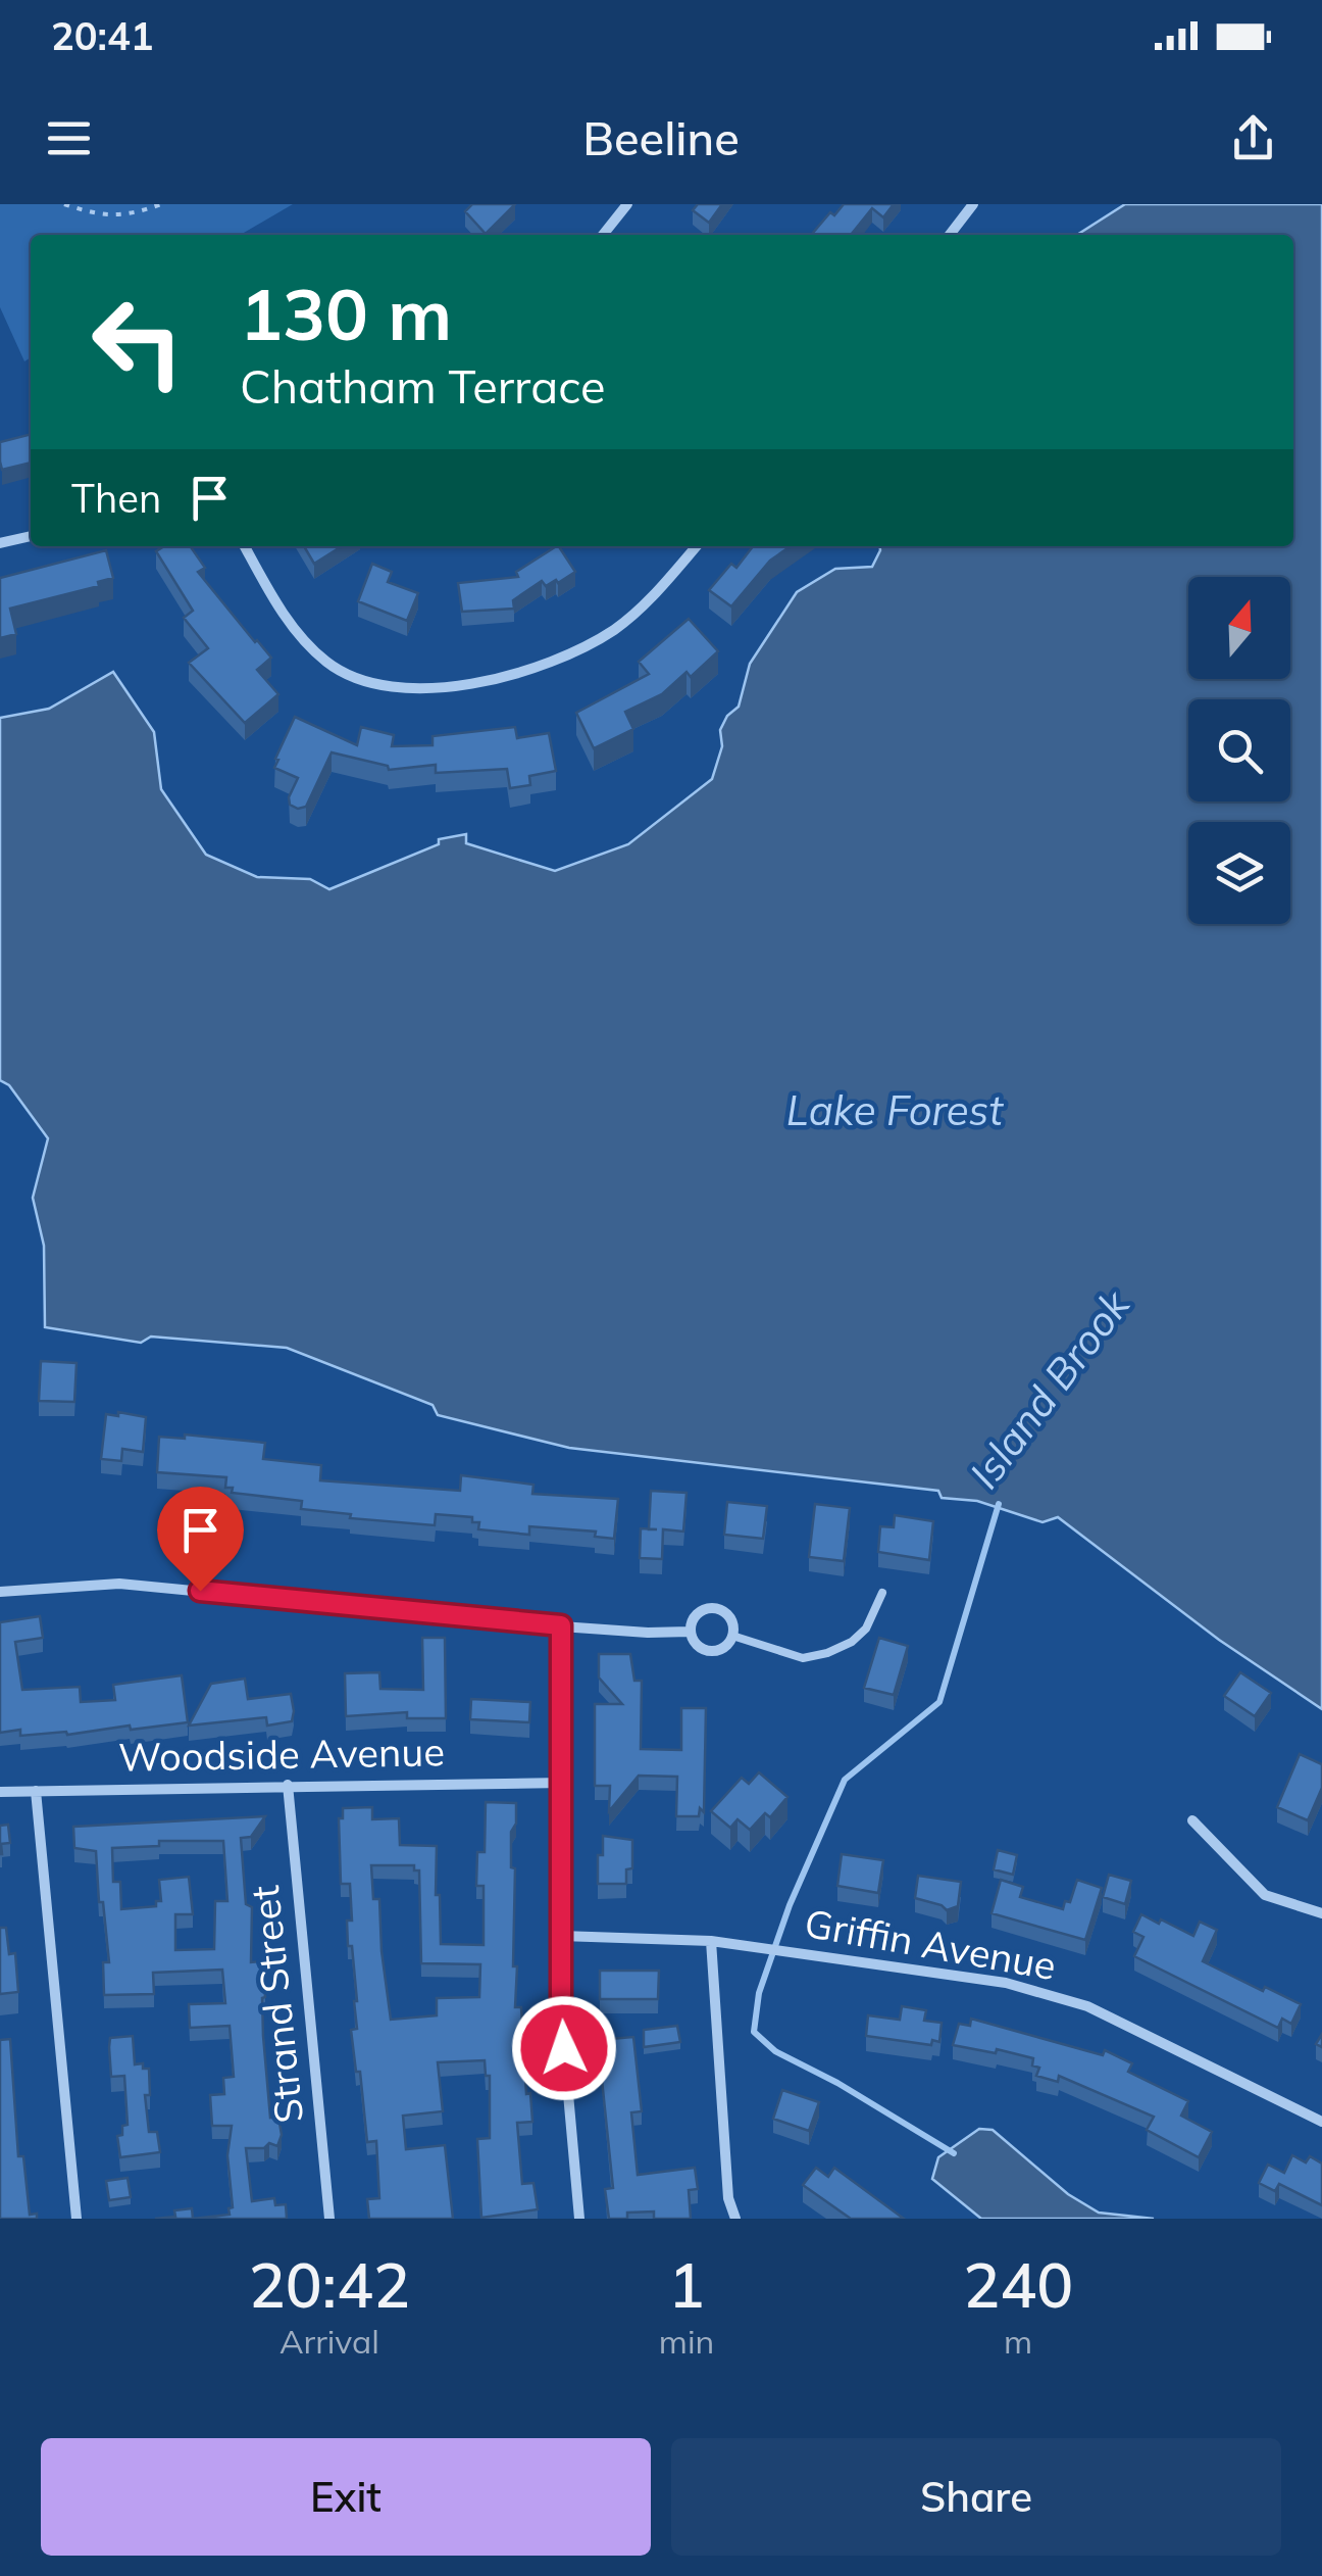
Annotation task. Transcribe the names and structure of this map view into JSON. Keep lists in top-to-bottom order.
{
  "streets": {
    "street": ["Woodside Avenue", "Griffin Avenue", "Strand Street"]
  },
  "crossings": [
    ["Woodside Avenue", "Strand Street"]
  ],
  "water": ["Lake Forest", "Island Brook"],
  "north": "top",
  "page": {
    "status": "20:41",
    "header": "Beeline",
    "turn": ["130 m", "Chatham Terrace"],
    "then": "Then",
    "eta": [
      "20:42",
      "Arrival",
      "1",
      "min",
      "240",
      "m"
    ],
    "buttons": ["Exit", "Share"]
  }
}
